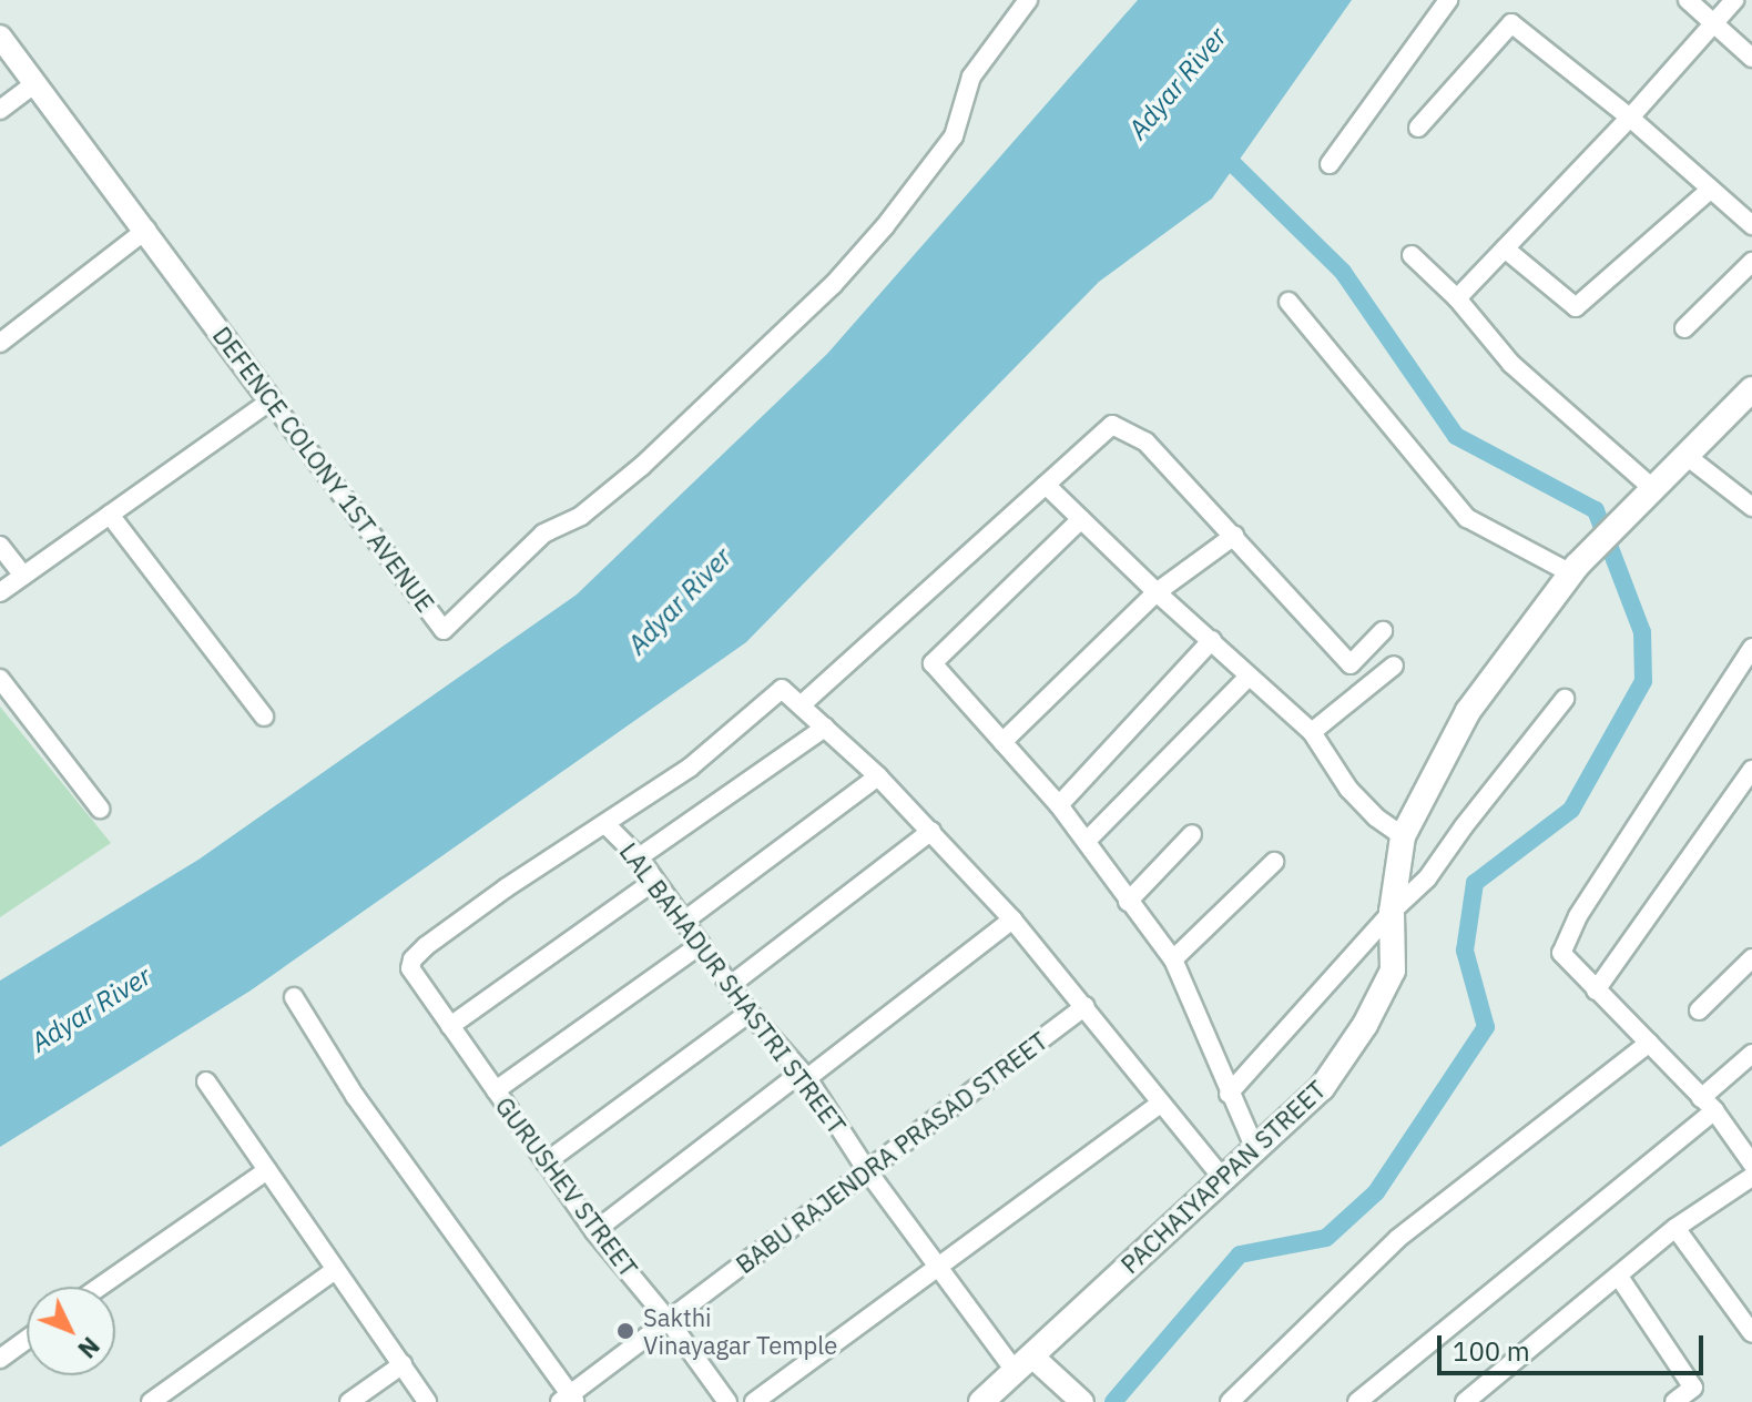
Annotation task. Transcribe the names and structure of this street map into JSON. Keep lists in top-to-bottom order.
{
  "streets": {
    "main road": ["PACHAIYAPPAN STREET"],
    "street": [
      "DEFENCE COLONY 1ST AVENUE",
      "LAL BAHADUR SHASTRI STREET",
      "BABU RAJENDRA PRASAD STREET",
      "GURUSHEV STREET"
    ]
  },
  "crossings": [
    ["LAL BAHADUR SHASTRI STREET", "BABU RAJENDRA PRASAD STREET"],
    ["LAL BAHADUR SHASTRI STREET", "PACHAIYAPPAN STREET"],
    ["LAL BAHADUR SHASTRI STREET", "GURUSHEV STREET"],
    ["BABU RAJENDRA PRASAD STREET", "GURUSHEV STREET"]
  ],
  "water": ["Adyar River"],
  "places": ["Sakthi Vinayagar Temple"],
  "scale_bar": "100 m",
  "north": "bottom right"
}
